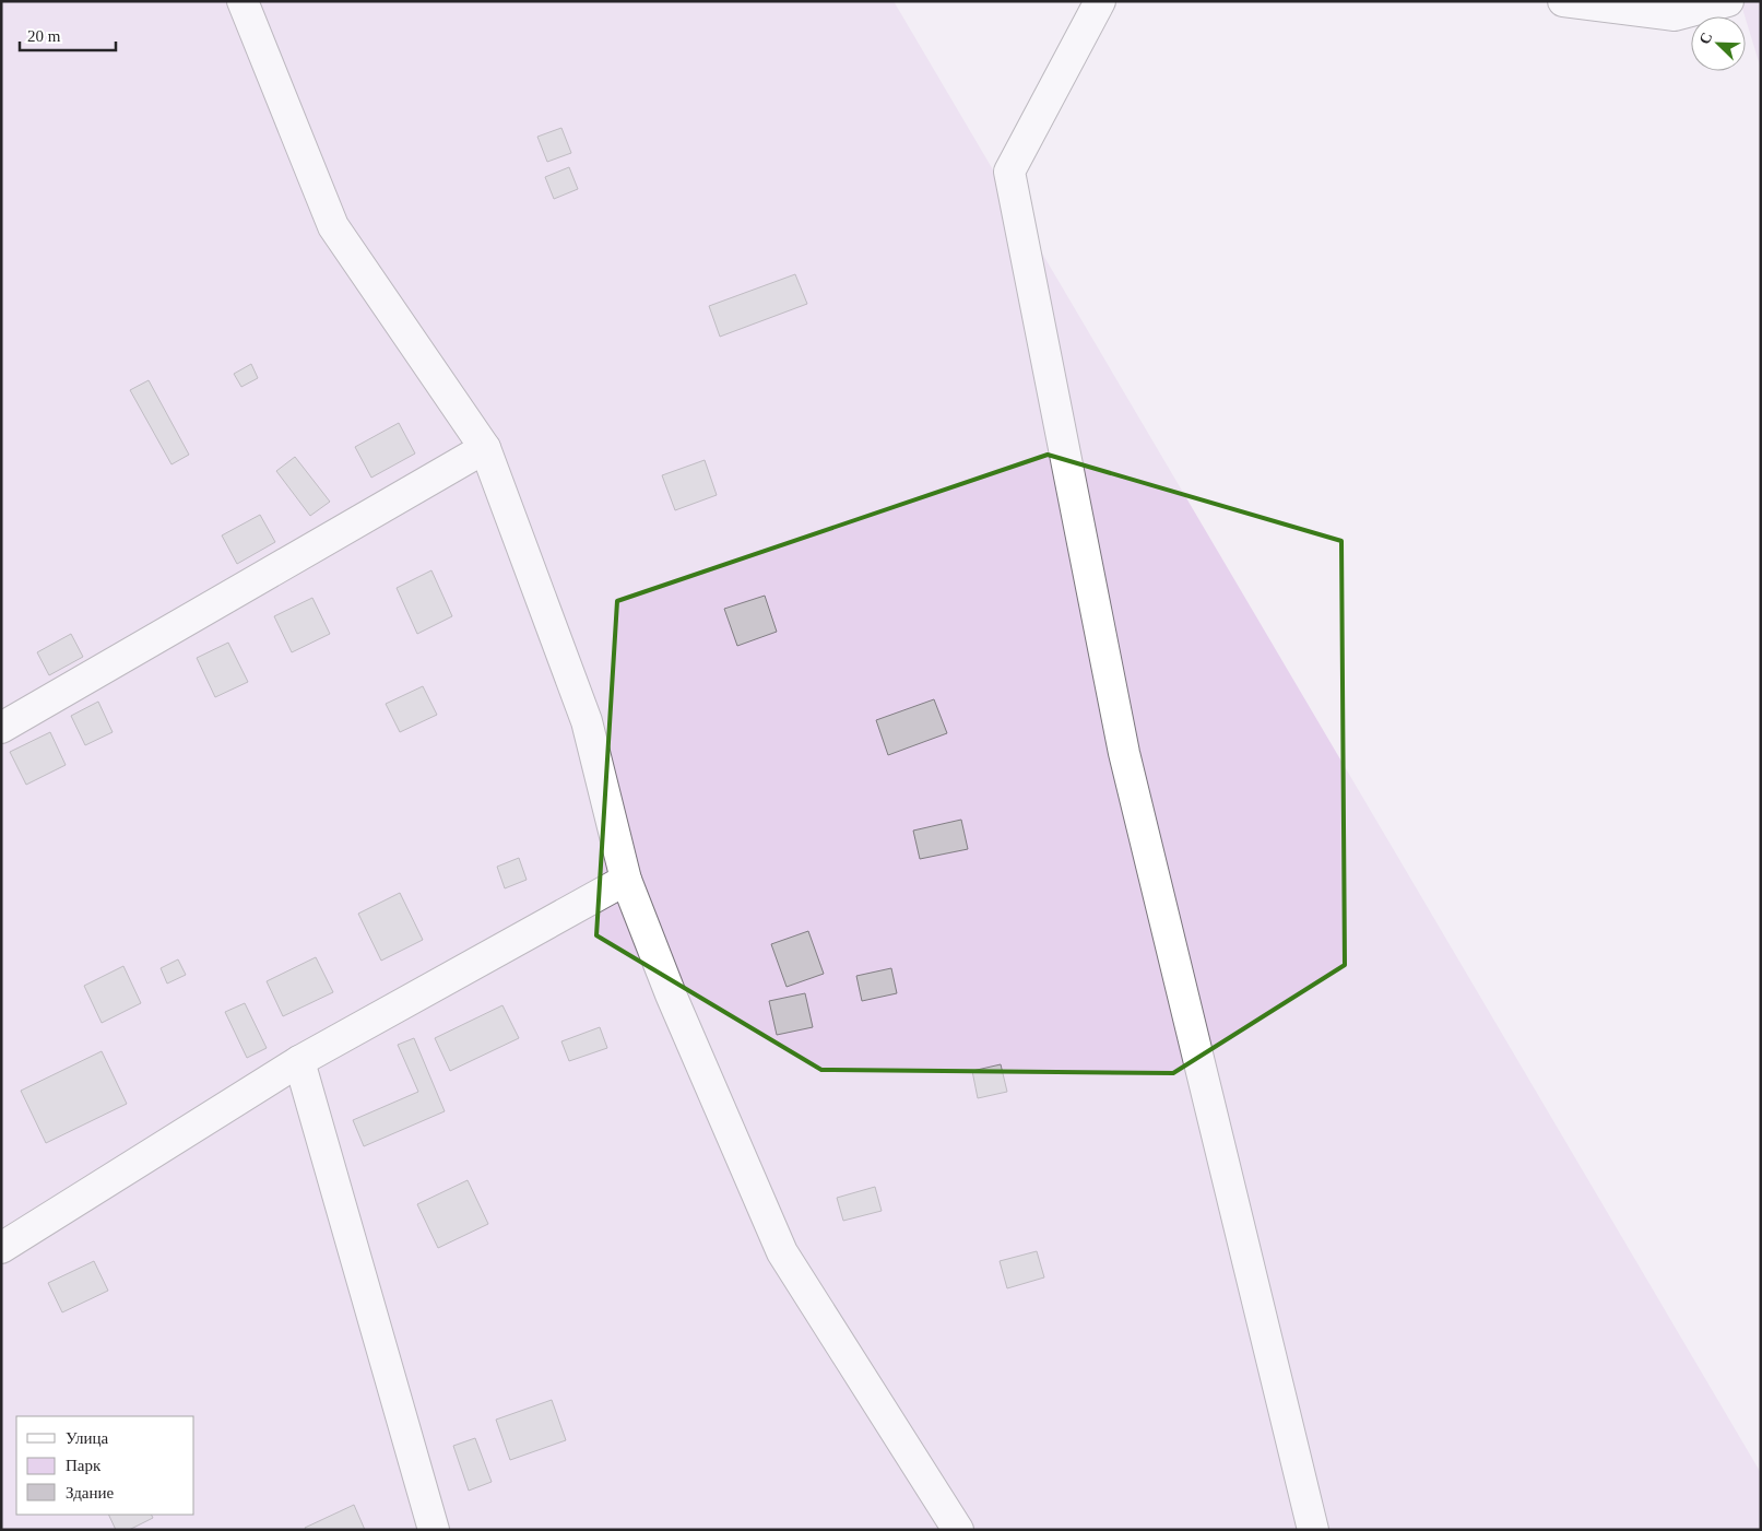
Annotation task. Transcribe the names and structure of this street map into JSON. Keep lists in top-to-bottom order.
{
  "legend": ["Улица", "Парк", "Здание"],
  "scale_bar": "20 m",
  "north": "top left"
}
